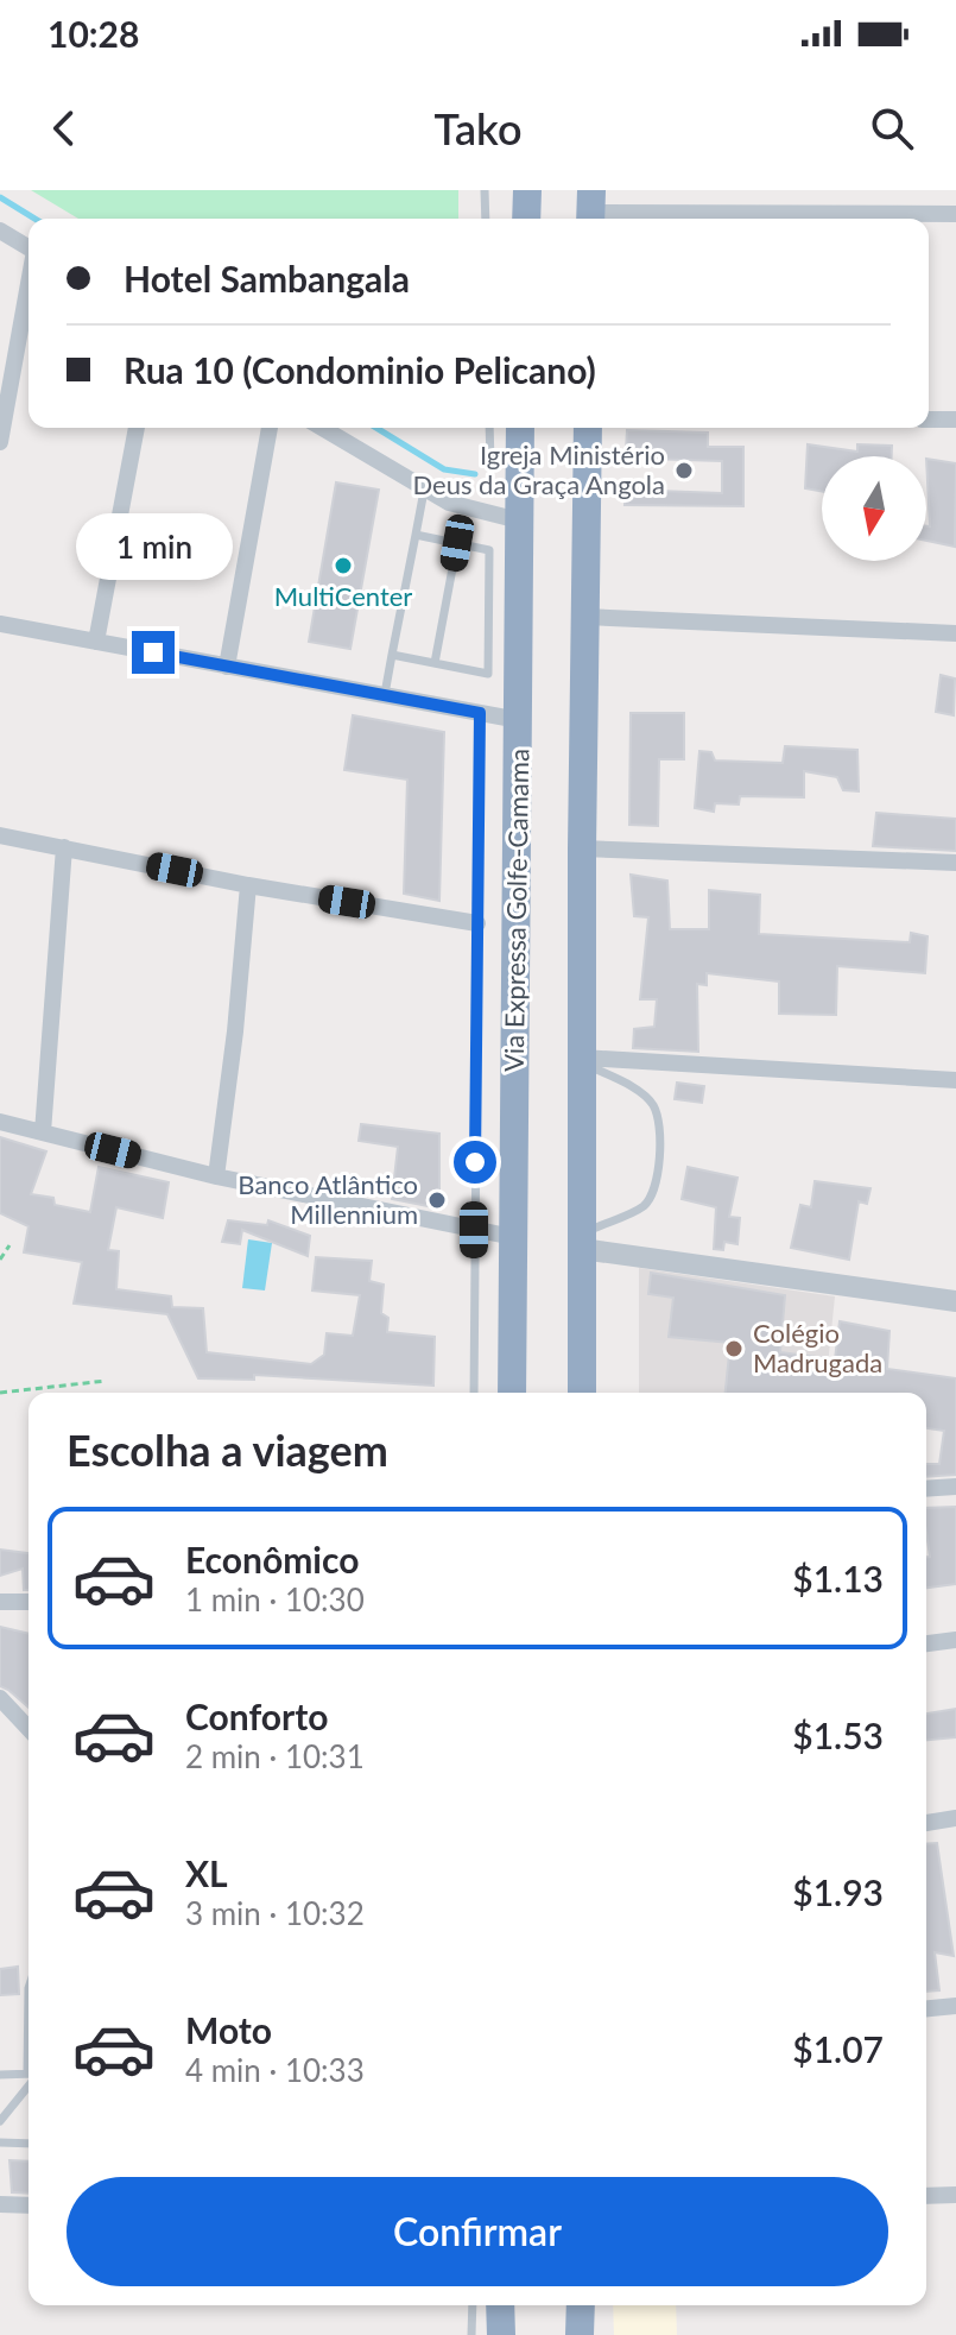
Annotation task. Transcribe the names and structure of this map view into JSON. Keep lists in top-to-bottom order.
{
  "streets": {
    "highway": ["Via Expressa Golfe-Camama"]
  },
  "places": [
    "Igreja Ministério Deus da Graça Angola",
    "MultiCenter",
    "Banco Atlântico Millennium",
    "Colégio Madrugada"
  ],
  "north": "bottom",
  "page": {
    "status": "10:28",
    "header": "Tako",
    "banner": ["Hotel Sambangala", "Rua 10 (Condominio Pelicano)"],
    "bubble": "1 min",
    "heading": "Escolha a viagem",
    "list": [
      {
        "name": "Econômico",
        "note": "1 min · 10:30",
        "value": "$1.13"
      },
      {
        "name": "Conforto",
        "note": "2 min · 10:31",
        "value": "$1.53"
      },
      {
        "name": "XL",
        "note": "3 min · 10:32",
        "value": "$1.93"
      },
      {
        "name": "Moto",
        "note": "4 min · 10:33",
        "value": "$1.07"
      }
    ],
    "buttons": "Confirmar"
  }
}
